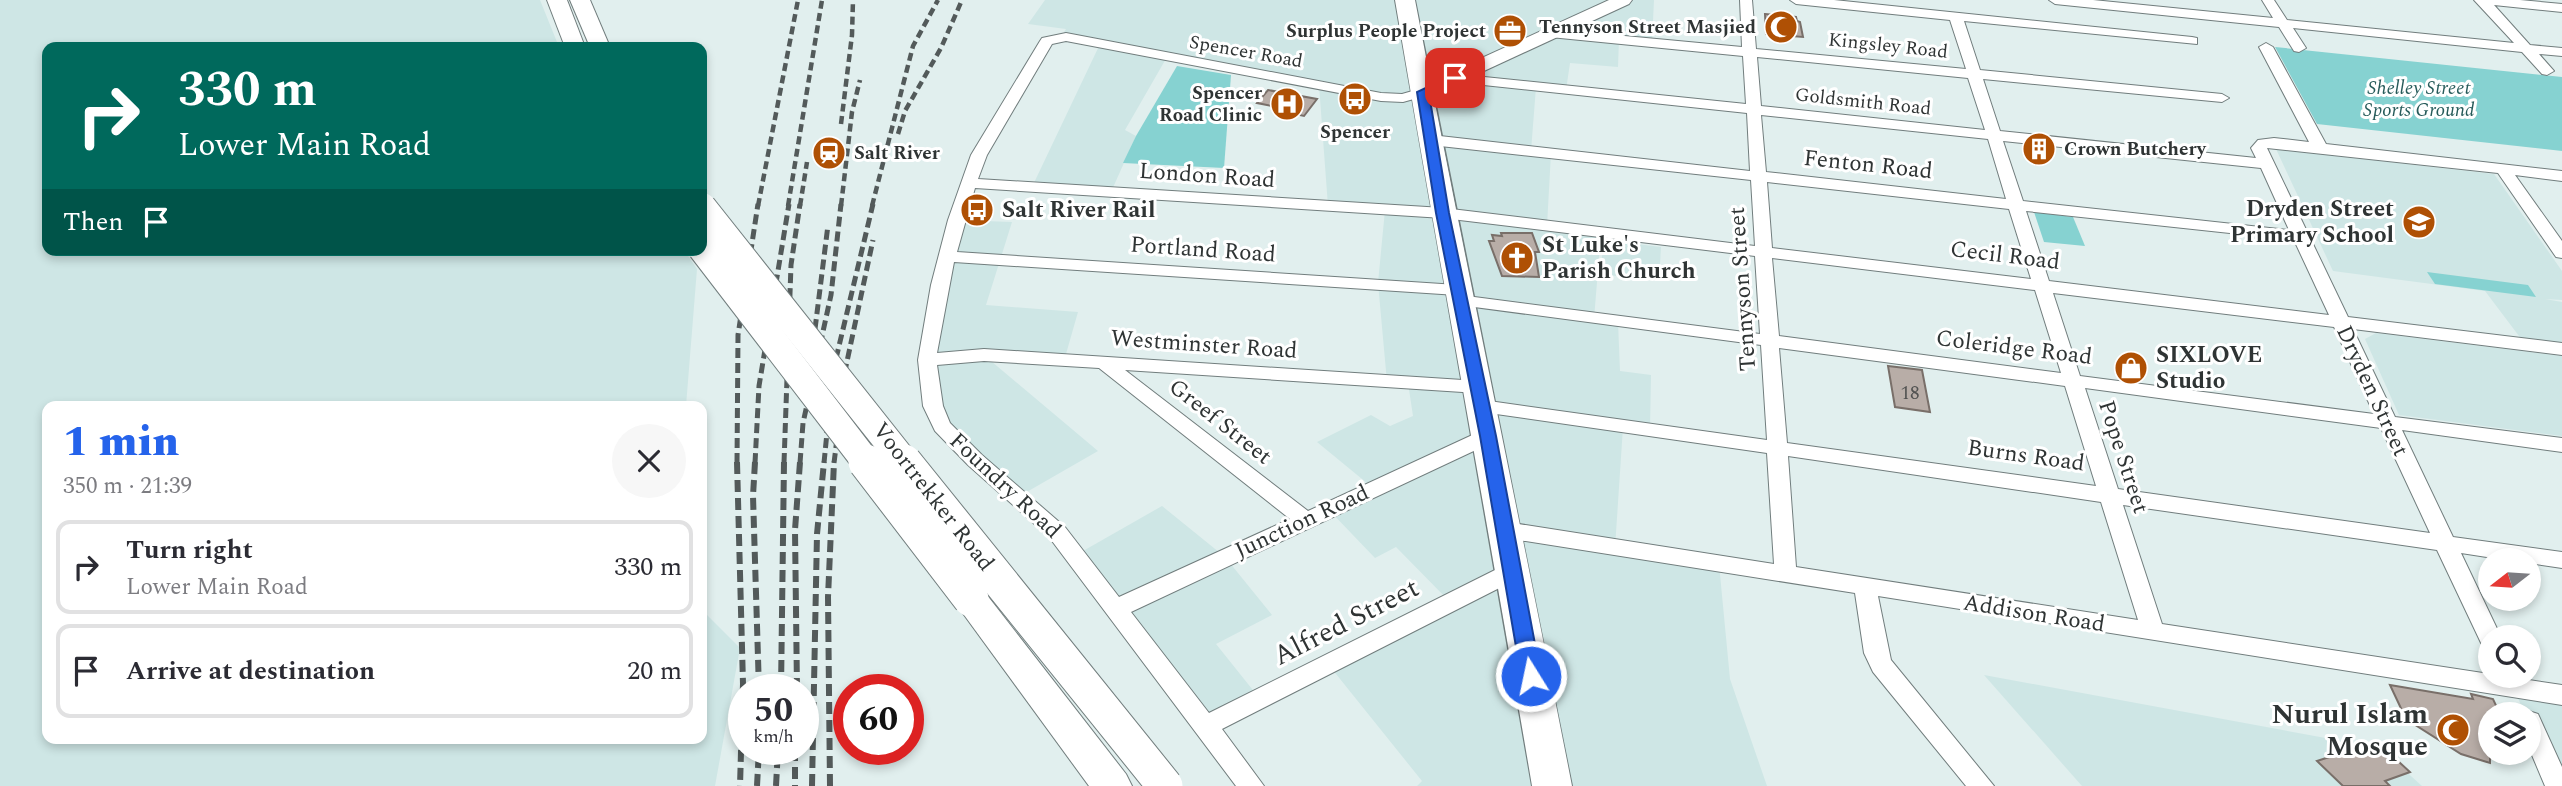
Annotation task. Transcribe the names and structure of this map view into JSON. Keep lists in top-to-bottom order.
{
  "streets": {
    "main road": ["Voortrekker Road"],
    "street": [
      "Kingsley Road",
      "Spencer Road",
      "Goldsmith Road",
      "Fenton Road",
      "London Road",
      "Portland Road",
      "Cecil Road",
      "Tennyson Street",
      "Westminster Road",
      "Coleridge Road",
      "Dryden Street",
      "Greef Street",
      "Burns Road",
      "Pope Street",
      "Foundry Road",
      "Junction Road",
      "Addison Road",
      "Alfred Street"
    ]
  },
  "crossings": [
    ["Kingsley Road", "Tennyson Street"],
    ["Kingsley Road", "Pope Street"],
    ["Spencer Road", "Foundry Road"],
    ["Goldsmith Road", "Tennyson Street"],
    ["Goldsmith Road", "Dryden Street"],
    ["Goldsmith Road", "Pope Street"],
    ["Fenton Road", "Tennyson Street"],
    ["Fenton Road", "Dryden Street"],
    ["Fenton Road", "Pope Street"],
    ["London Road", "Cecil Road"],
    ["London Road", "Foundry Road"],
    ["Portland Road", "Coleridge Road"],
    ["Portland Road", "Foundry Road"],
    ["Cecil Road", "Tennyson Street"],
    ["Cecil Road", "Dryden Street"],
    ["Cecil Road", "Pope Street"],
    ["Tennyson Street", "Coleridge Road"],
    ["Tennyson Street", "Burns Road"],
    ["Tennyson Street", "Addison Road"],
    ["Westminster Road", "Greef Street"],
    ["Westminster Road", "Burns Road"],
    ["Westminster Road", "Foundry Road"],
    ["Coleridge Road", "Dryden Street"],
    ["Coleridge Road", "Pope Street"],
    ["Dryden Street", "Burns Road"],
    ["Greef Street", "Junction Road"],
    ["Burns Road", "Pope Street"],
    ["Pope Street", "Addison Road"],
    ["Foundry Road", "Junction Road"],
    ["Foundry Road", "Alfred Street"]
  ],
  "parks": ["Shelley Street Sports Ground"],
  "places": {
    "mosque": ["Tennyson Street Masjied", "Nurul Islam Mosque"],
    "office": ["Surplus People Project"],
    "bus stop": ["Spencer", "Salt River Rail"],
    "hospital": ["Spencer Road Clinic"],
    "building": ["Crown Butchery"],
    "station": ["Salt River"],
    "school or university": ["Dryden Street Primary School"],
    "church": ["St Luke's Parish Church"],
    "shop": ["SIXLOVE Studio"]
  },
  "house_numbers": ["18"],
  "north": "left",
  "page": {
    "turn": ["330 m", "Lower Main Road"],
    "then": "Then",
    "heading": ["1 min", "350 m · 21:39"],
    "list": [
      {
        "name": "Turn right",
        "note": "Lower Main Road",
        "value": "330 m"
      },
      {
        "name": "Arrive at destination",
        "value": "20 m"
      }
    ],
    "speed": "50 km/h",
    "limit": "60"
  }
}
